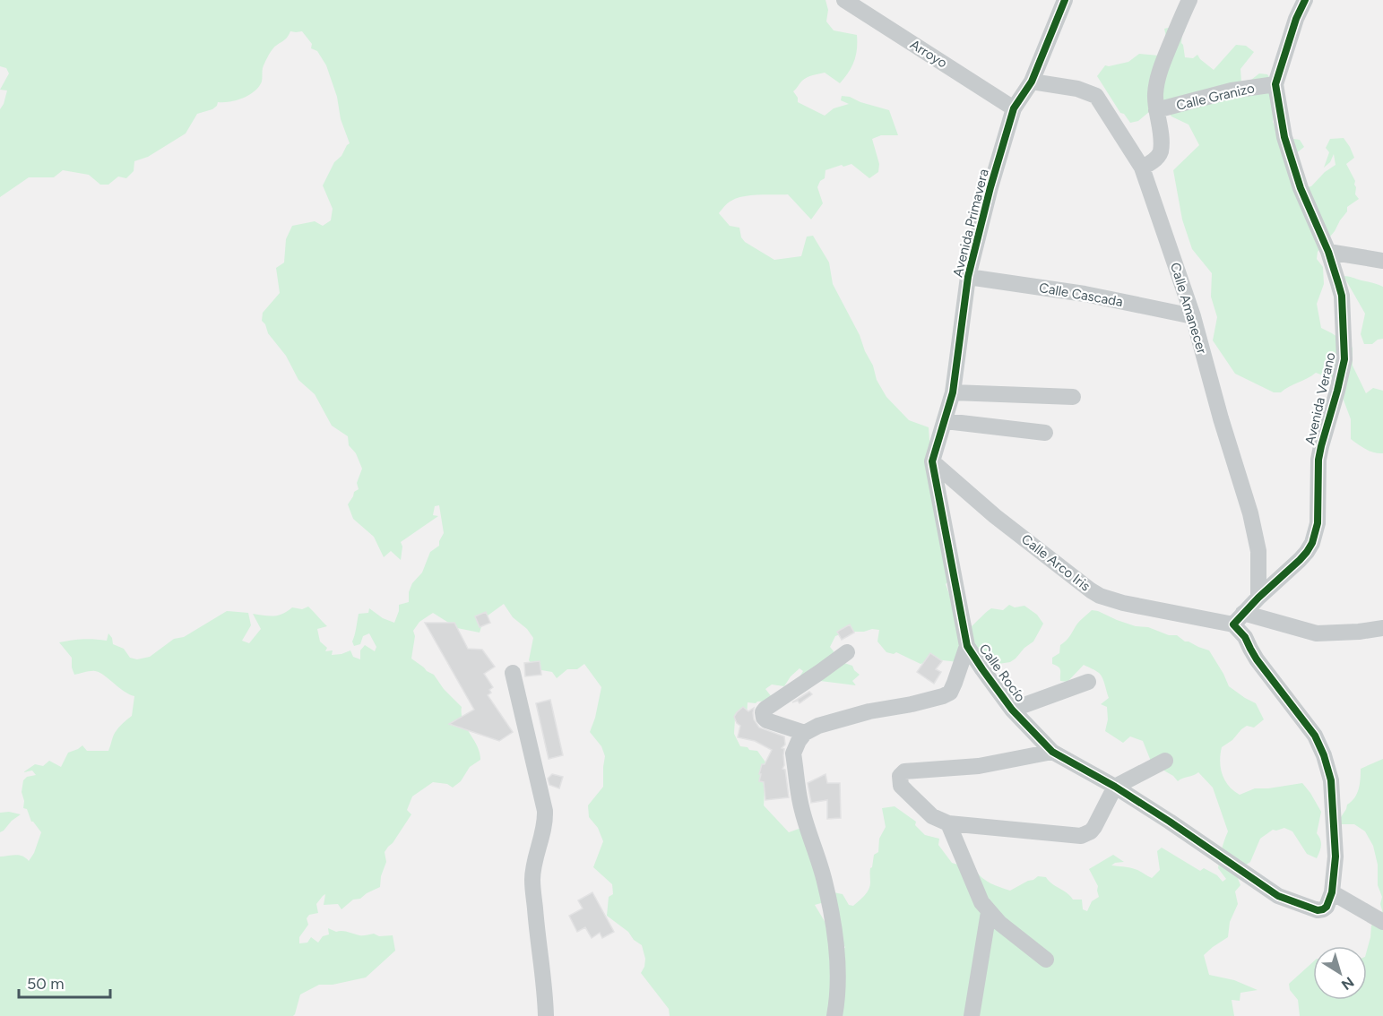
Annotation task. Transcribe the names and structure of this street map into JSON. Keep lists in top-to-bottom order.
{
  "streets": {
    "street": [
      "Arroyo",
      "Calle Granizo",
      "Avenida Primavera",
      "Calle Cascada",
      "Calle Amanecer",
      "Avenida Verano",
      "Calle Arco Iris",
      "Calle Rocío"
    ]
  },
  "crossings": [
    ["Arroyo", "Avenida Primavera"],
    ["Calle Granizo", "Avenida Verano"],
    ["Avenida Primavera", "Calle Cascada"],
    ["Avenida Primavera", "Calle Amanecer"],
    ["Avenida Primavera", "Calle Arco Iris"],
    ["Avenida Primavera", "Calle Rocío"],
    ["Calle Cascada", "Calle Amanecer"],
    ["Calle Amanecer", "Avenida Verano"],
    ["Avenida Verano", "Calle Arco Iris"],
    ["Calle Arco Iris", "Calle Rocío"]
  ],
  "scale_bar": "50 m",
  "north": "bottom right"
}
